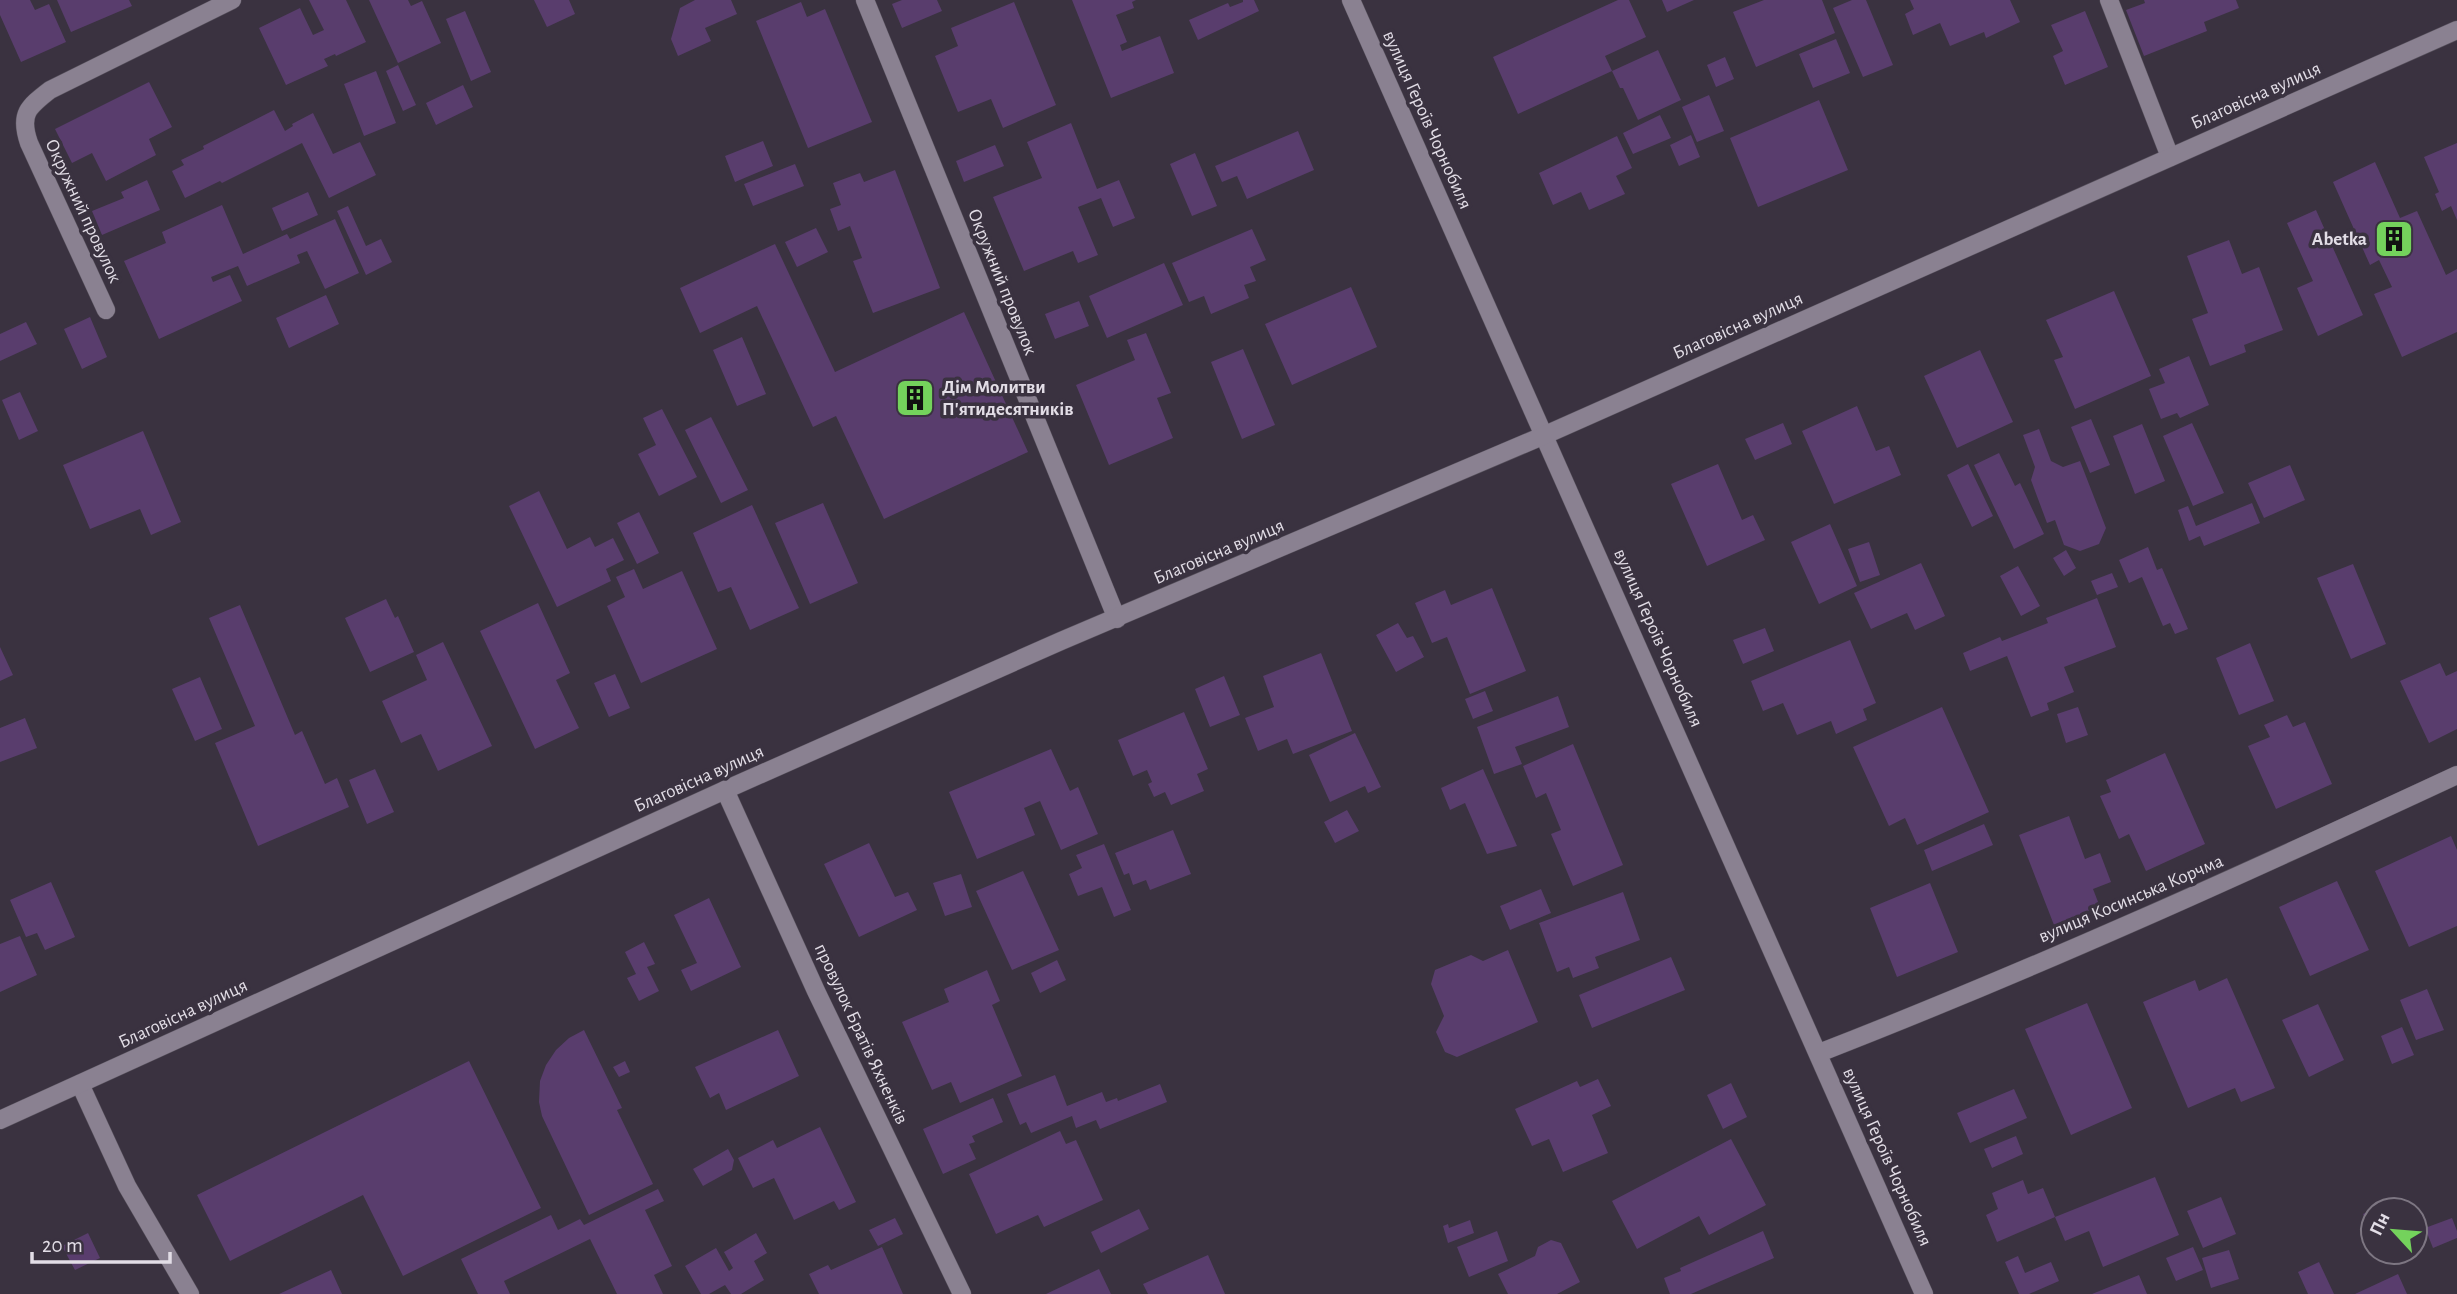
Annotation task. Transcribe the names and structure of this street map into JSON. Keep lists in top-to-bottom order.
{
  "streets": {
    "street": [
      "Благовісна вулиця",
      "вулиця Героїв Чорнобиля",
      "Окружний провулок",
      "вулиця Косинська Корчма",
      "провулок Братів Яхненків"
    ]
  },
  "crossings": [
    ["Благовісна вулиця", "вулиця Героїв Чорнобиля"],
    ["Благовісна вулиця", "Окружний провулок"],
    ["Благовісна вулиця", "провулок Братів Яхненків"],
    ["вулиця Героїв Чорнобиля", "вулиця Косинська Корчма"]
  ],
  "places": {
    "building": ["Abetka", "Дім Молитви П'ятидесятників"]
  },
  "scale_bar": "20 m",
  "north": "top left"
}
